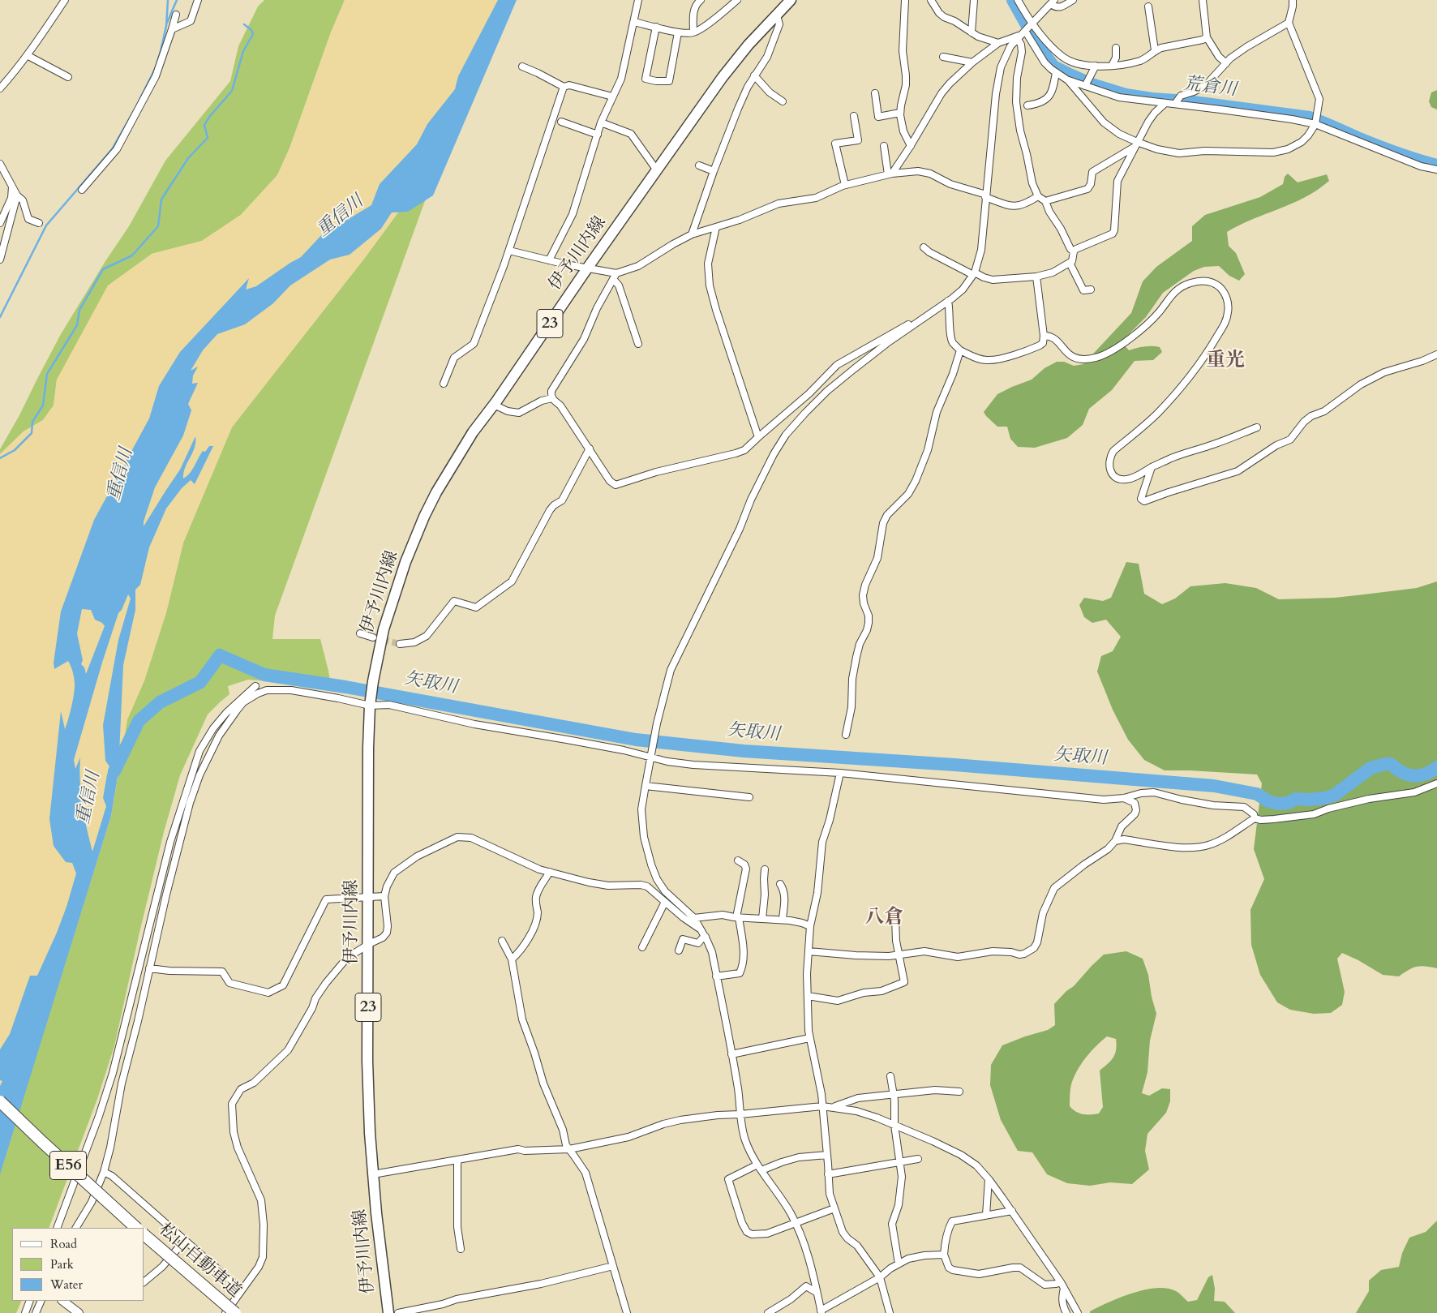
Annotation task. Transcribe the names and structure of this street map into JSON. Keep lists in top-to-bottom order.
{
  "streets": {
    "highway": ["E56", "松山自動車道"],
    "main road": ["伊予川内線", "23"]
  },
  "districts": ["重光", "八倉"],
  "water": ["荒倉川", "重信川", "矢取川"],
  "legend": ["Road", "Park", "Water"]
}
